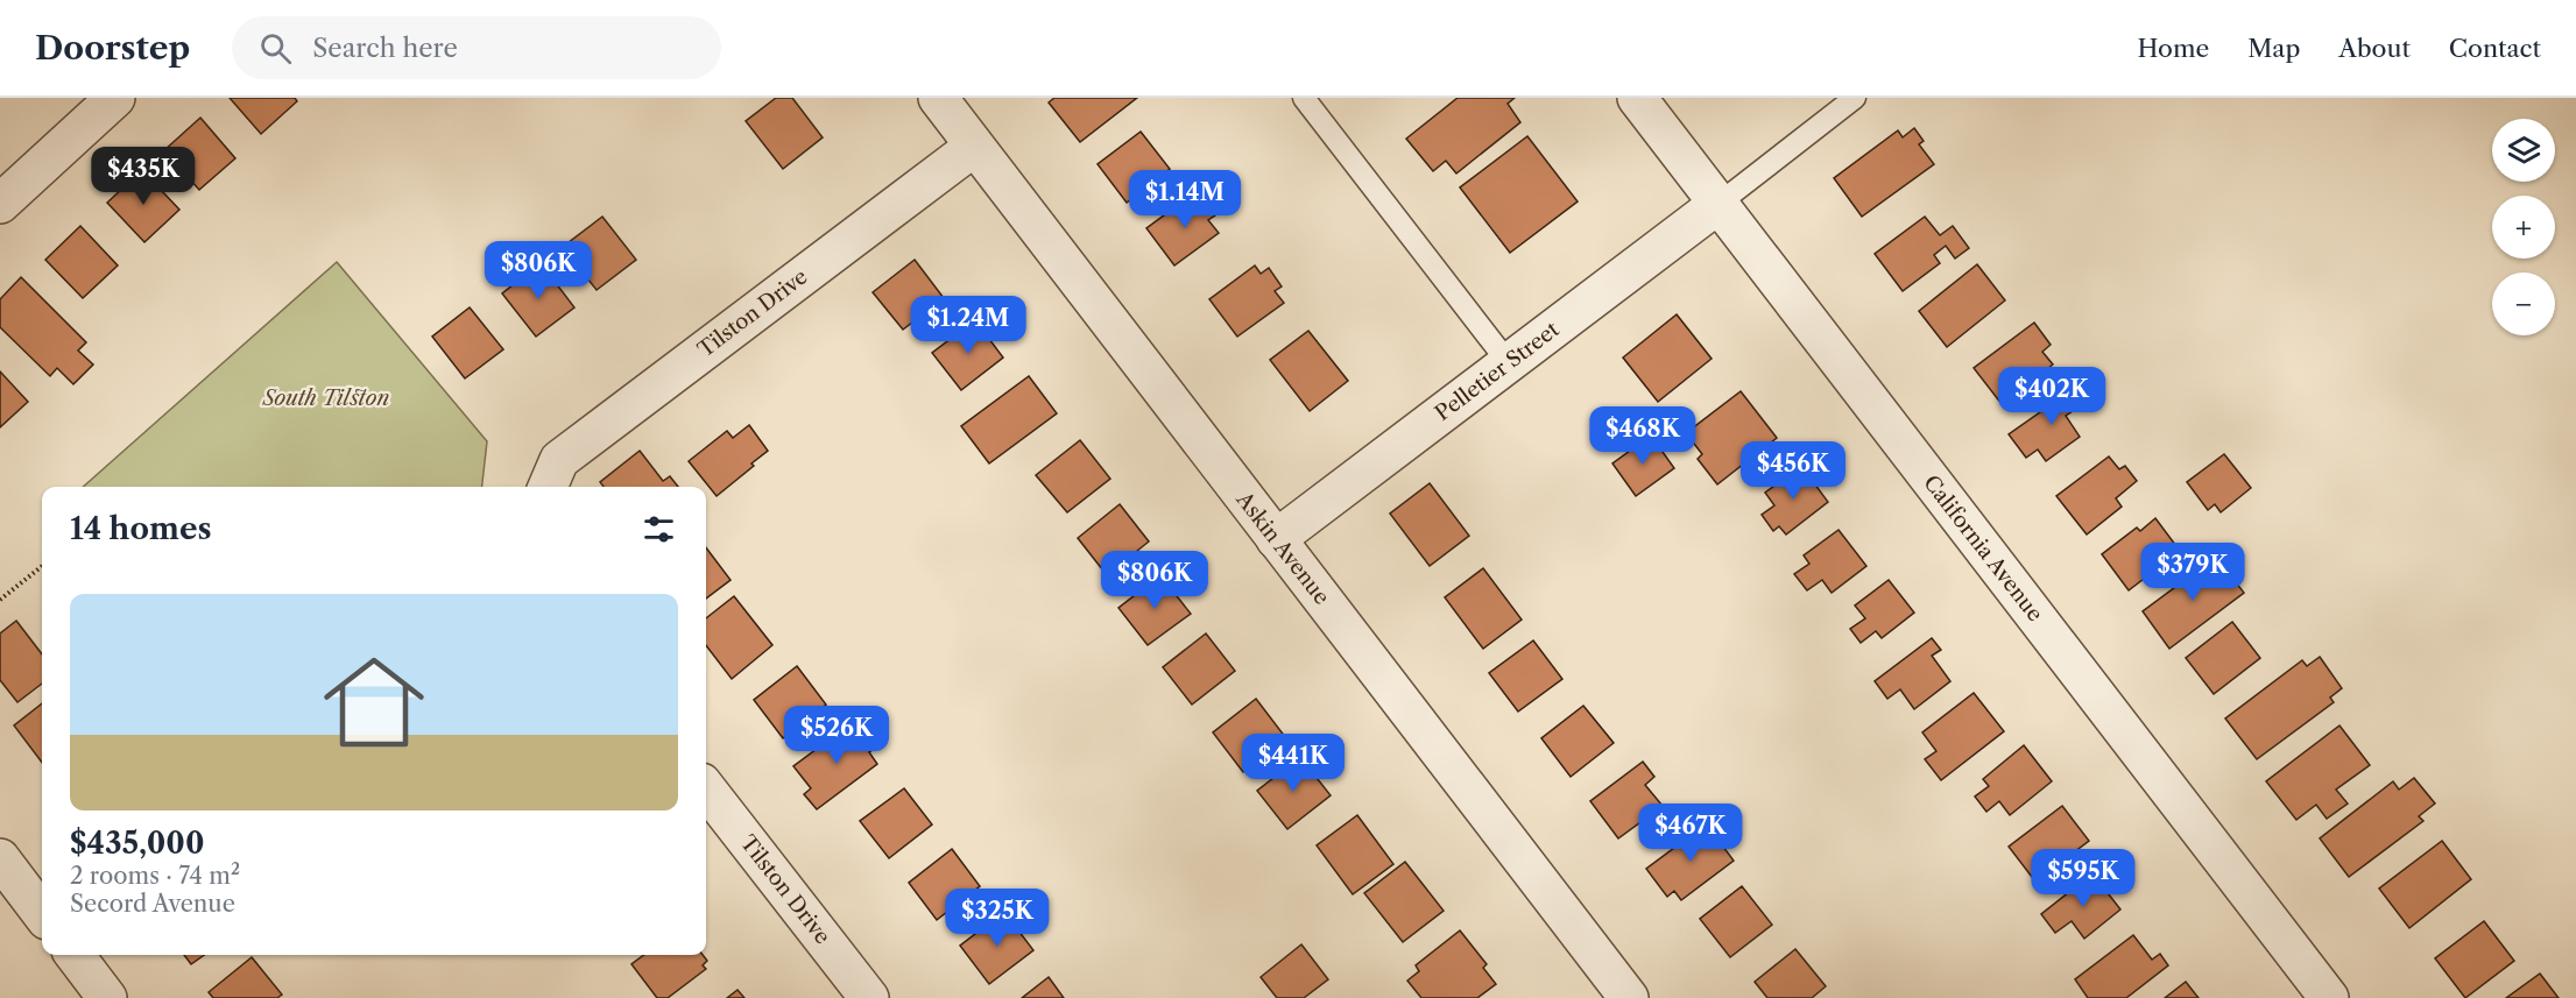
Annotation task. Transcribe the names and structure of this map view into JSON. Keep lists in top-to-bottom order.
{
  "streets": {
    "street": [
      "Tilston Drive",
      "Pelletier Street",
      "Askin Avenue",
      "California Avenue"
    ]
  },
  "crossings": [
    ["Tilston Drive", "Askin Avenue"],
    ["Pelletier Street", "Askin Avenue"],
    ["Pelletier Street", "California Avenue"]
  ],
  "parks": ["South Tilston"],
  "page": {
    "header": "Doorstep",
    "search": "Search here",
    "nav": [
      "Home",
      "Map",
      "About",
      "Contact"
    ],
    "map_buttons": ["+", "−"],
    "price": [
      "$435K",
      "$1.14M",
      "$806K",
      "$1.24M",
      "$402K",
      "$468K",
      "$456K",
      "$379K",
      "$806K",
      "$526K",
      "$441K",
      "$467K",
      "$595K",
      "$325K"
    ],
    "heading": "14 homes",
    "list": [
      {
        "name": "$435,000",
        "note": "2 rooms · 74 m² · Secord Avenue"
      }
    ]
  }
}
